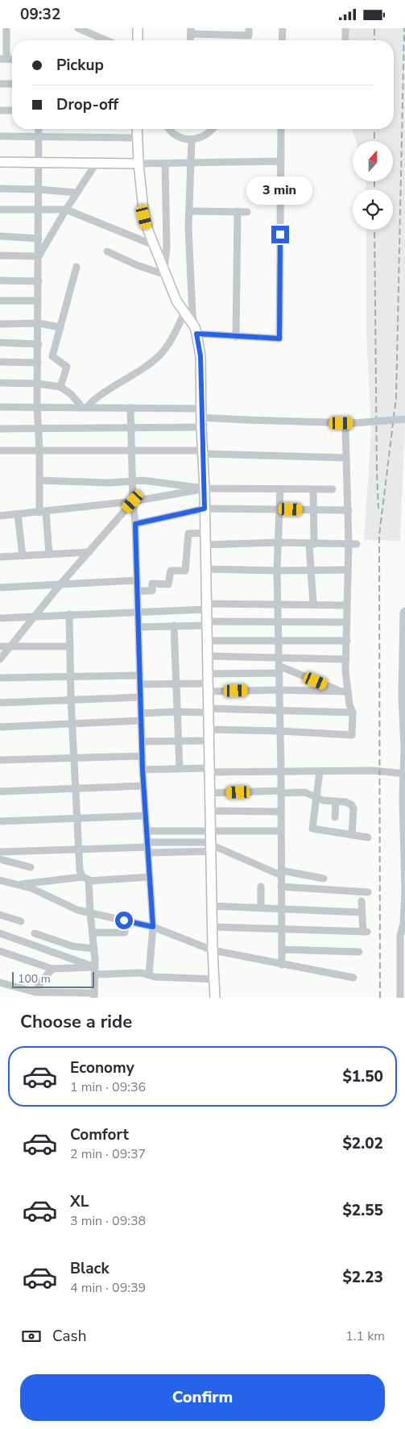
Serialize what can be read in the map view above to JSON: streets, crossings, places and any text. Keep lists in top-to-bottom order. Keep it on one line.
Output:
{"scale_bar":"100 m","north":"top","page":{"status":"09:32","banner":["Pickup","Drop-off"],"bubble":"3 min","scale":"100 m","heading":"Choose a ride","list":[{"name":"Economy","note":"1 min · 09:36","value":"$1.50"},{"name":"Comfort","note":"2 min · 09:37","value":"$2.02"},{"name":"XL","note":"3 min · 09:38","value":"$2.55"},{"name":"Black","note":"4 min · 09:39","value":"$2.23"}],"pay":["Cash","1.1 km"],"buttons":"Confirm"}}
